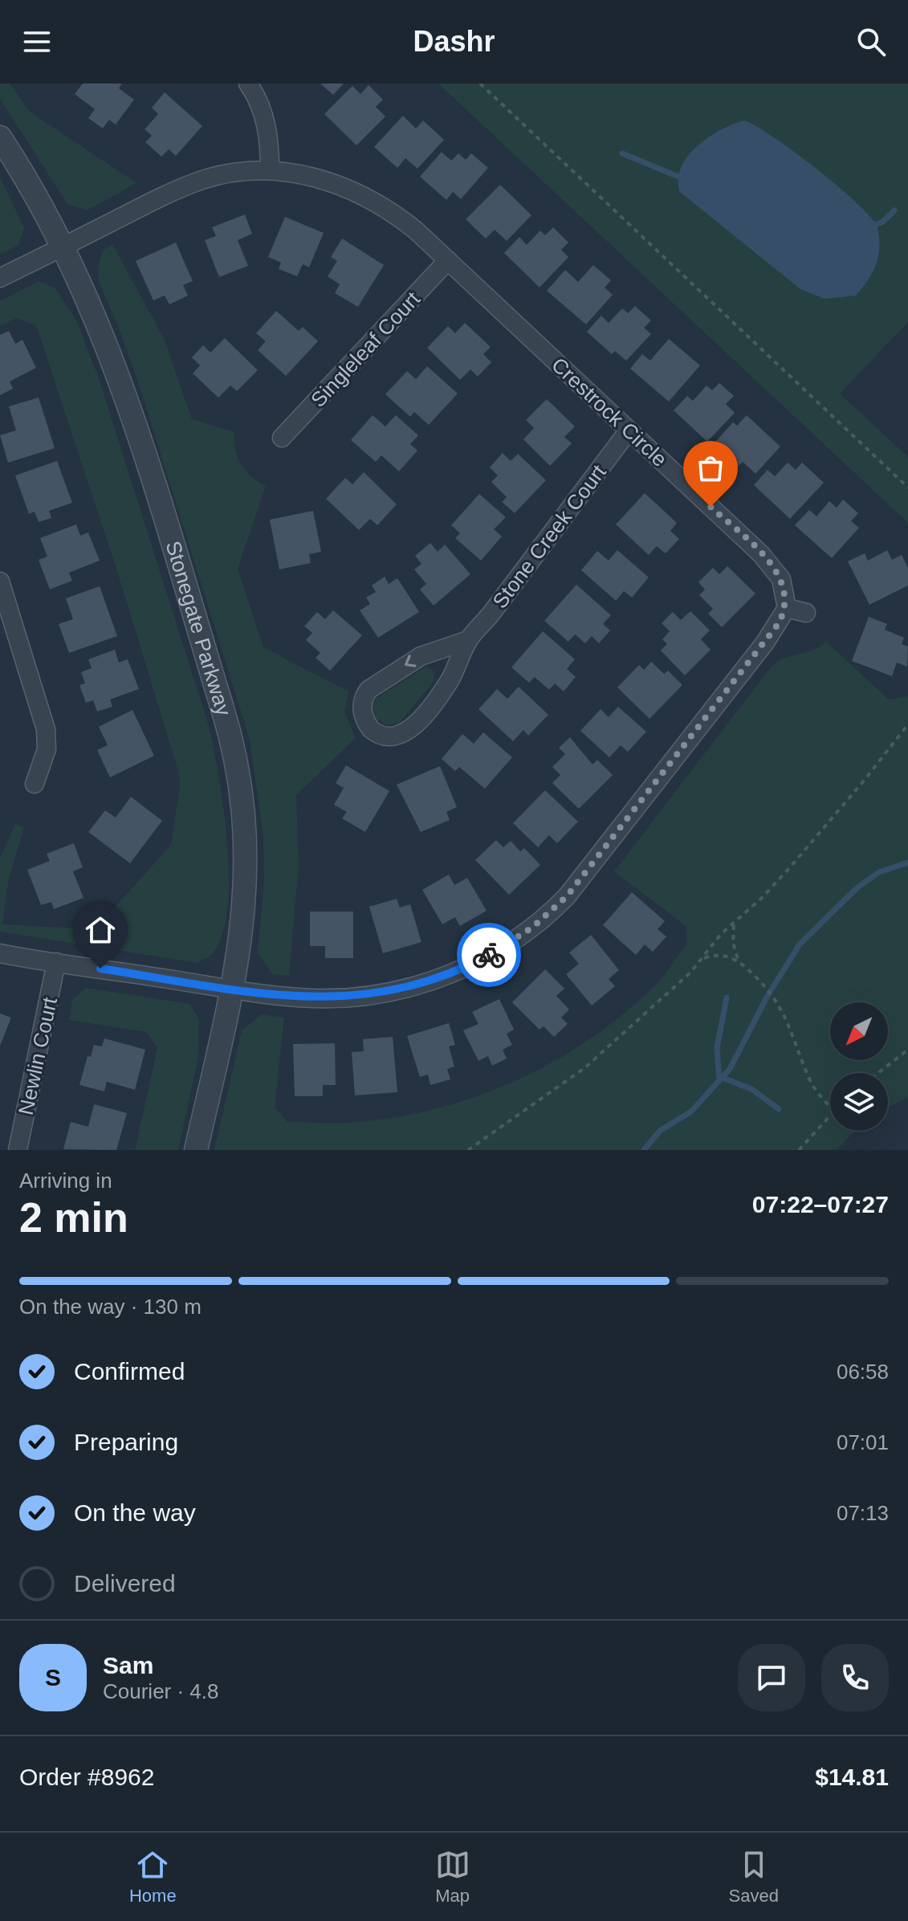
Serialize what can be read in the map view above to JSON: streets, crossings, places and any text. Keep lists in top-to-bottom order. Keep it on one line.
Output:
{"streets":{"street":["Singleleaf Court","Crestrock Circle","Stone Creek Court","Stonegate Parkway","Newlin Court"]},"crossings":[["Singleleaf Court","Crestrock Circle"],["Crestrock Circle","Stone Creek Court"],["Crestrock Circle","Stonegate Parkway"]],"north":"bottom left","page":{"header":"Dashr","heading":["2 min","Arriving in","07:22–07:27"],"panel":["Sam","Courier · 4.8","Order #8962","$14.81"],"bar":"On the way · 130 m","list":[["Confirmed","06:58"],["Preparing","07:01"],["On the way","07:13"],"Delivered"],"round":"S","tabs":["Home","Map","Saved"]}}
